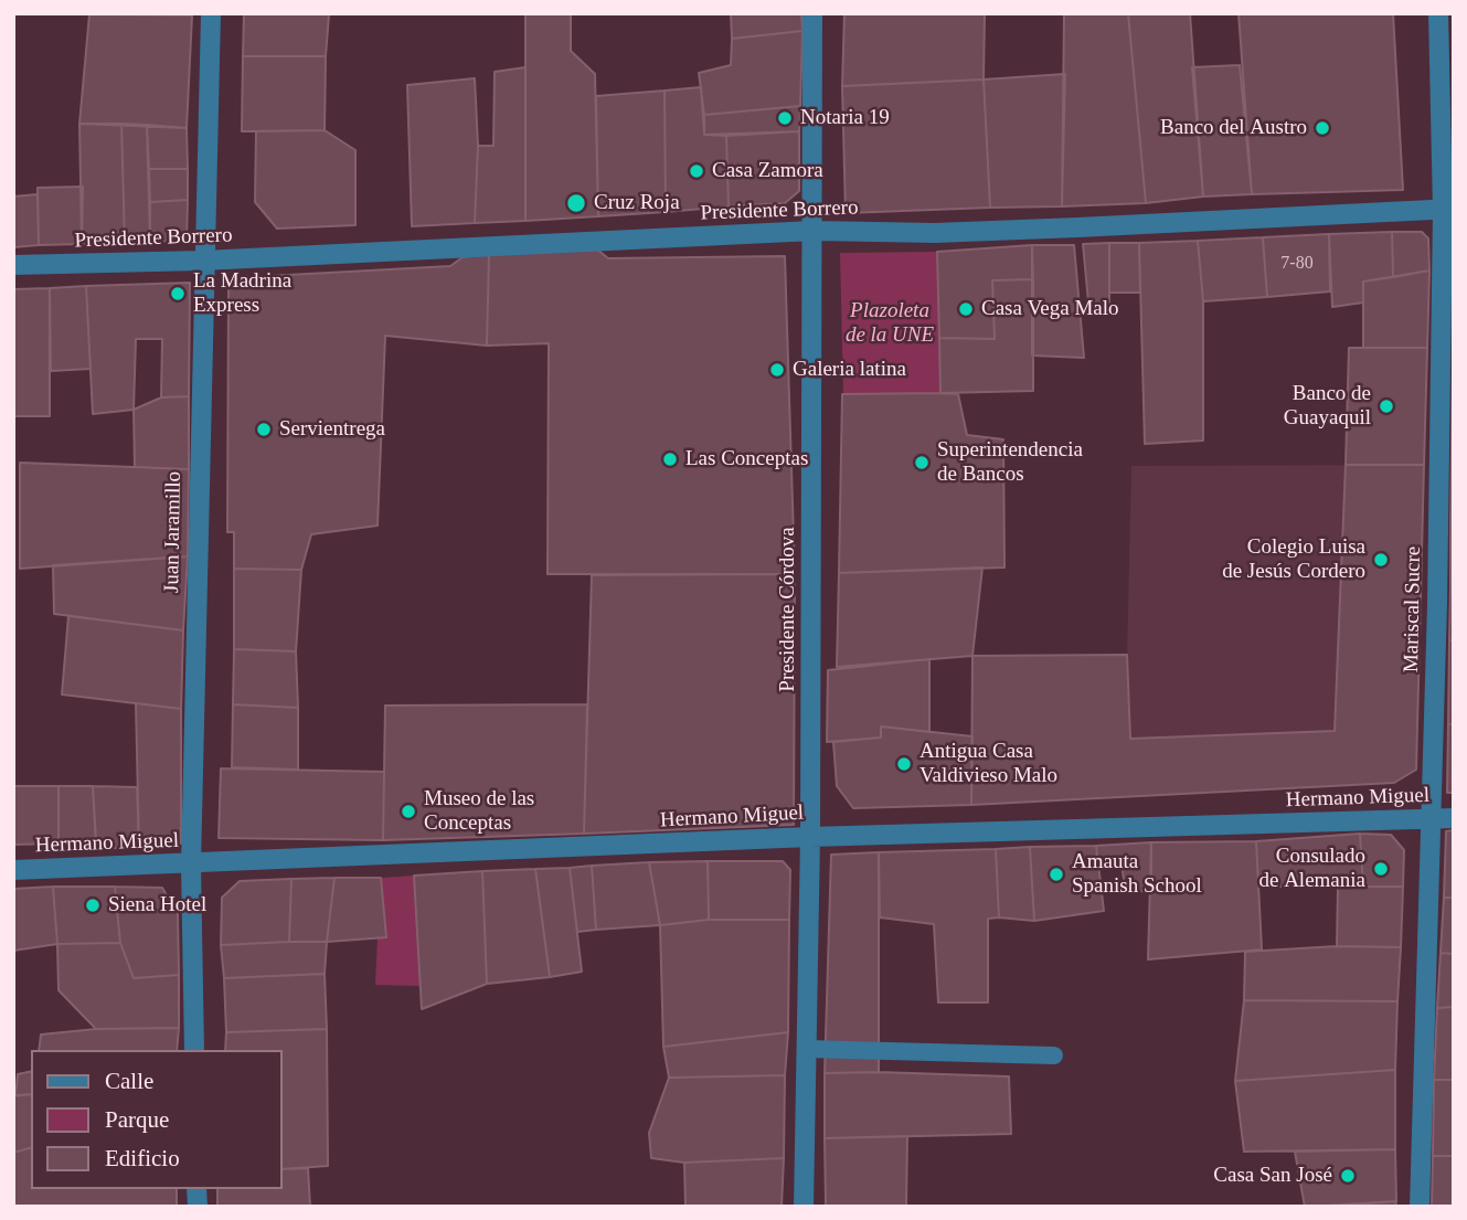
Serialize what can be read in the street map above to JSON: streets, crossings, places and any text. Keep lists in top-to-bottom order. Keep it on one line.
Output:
{"streets":{"street":["Presidente Borrero","Juan Jaramillo","Presidente Córdova","Mariscal Sucre","Hermano Miguel"]},"crossings":[["Presidente Borrero","Juan Jaramillo"],["Presidente Borrero","Presidente Córdova"],["Presidente Borrero","Mariscal Sucre"],["Juan Jaramillo","Hermano Miguel"],["Presidente Córdova","Hermano Miguel"],["Mariscal Sucre","Hermano Miguel"]],"parks":["Plazoleta de la UNE"],"places":["Notaria 19","Banco del Austro","Casa Zamora","Cruz Roja","La Madrina Express","Casa Vega Malo","Galeria latina","Banco de Guayaquil","Servientrega","Las Conceptas","Superintendencia de Bancos","Colegio Luisa de Jesús Cordero","Antigua Casa Valdivieso Malo","Museo de las Conceptas","Consulado de Alemania","Amauta Spanish School","Siena Hotel","Casa San José"],"house_numbers":["7-80"],"legend":["Calle","Parque","Edificio"]}
